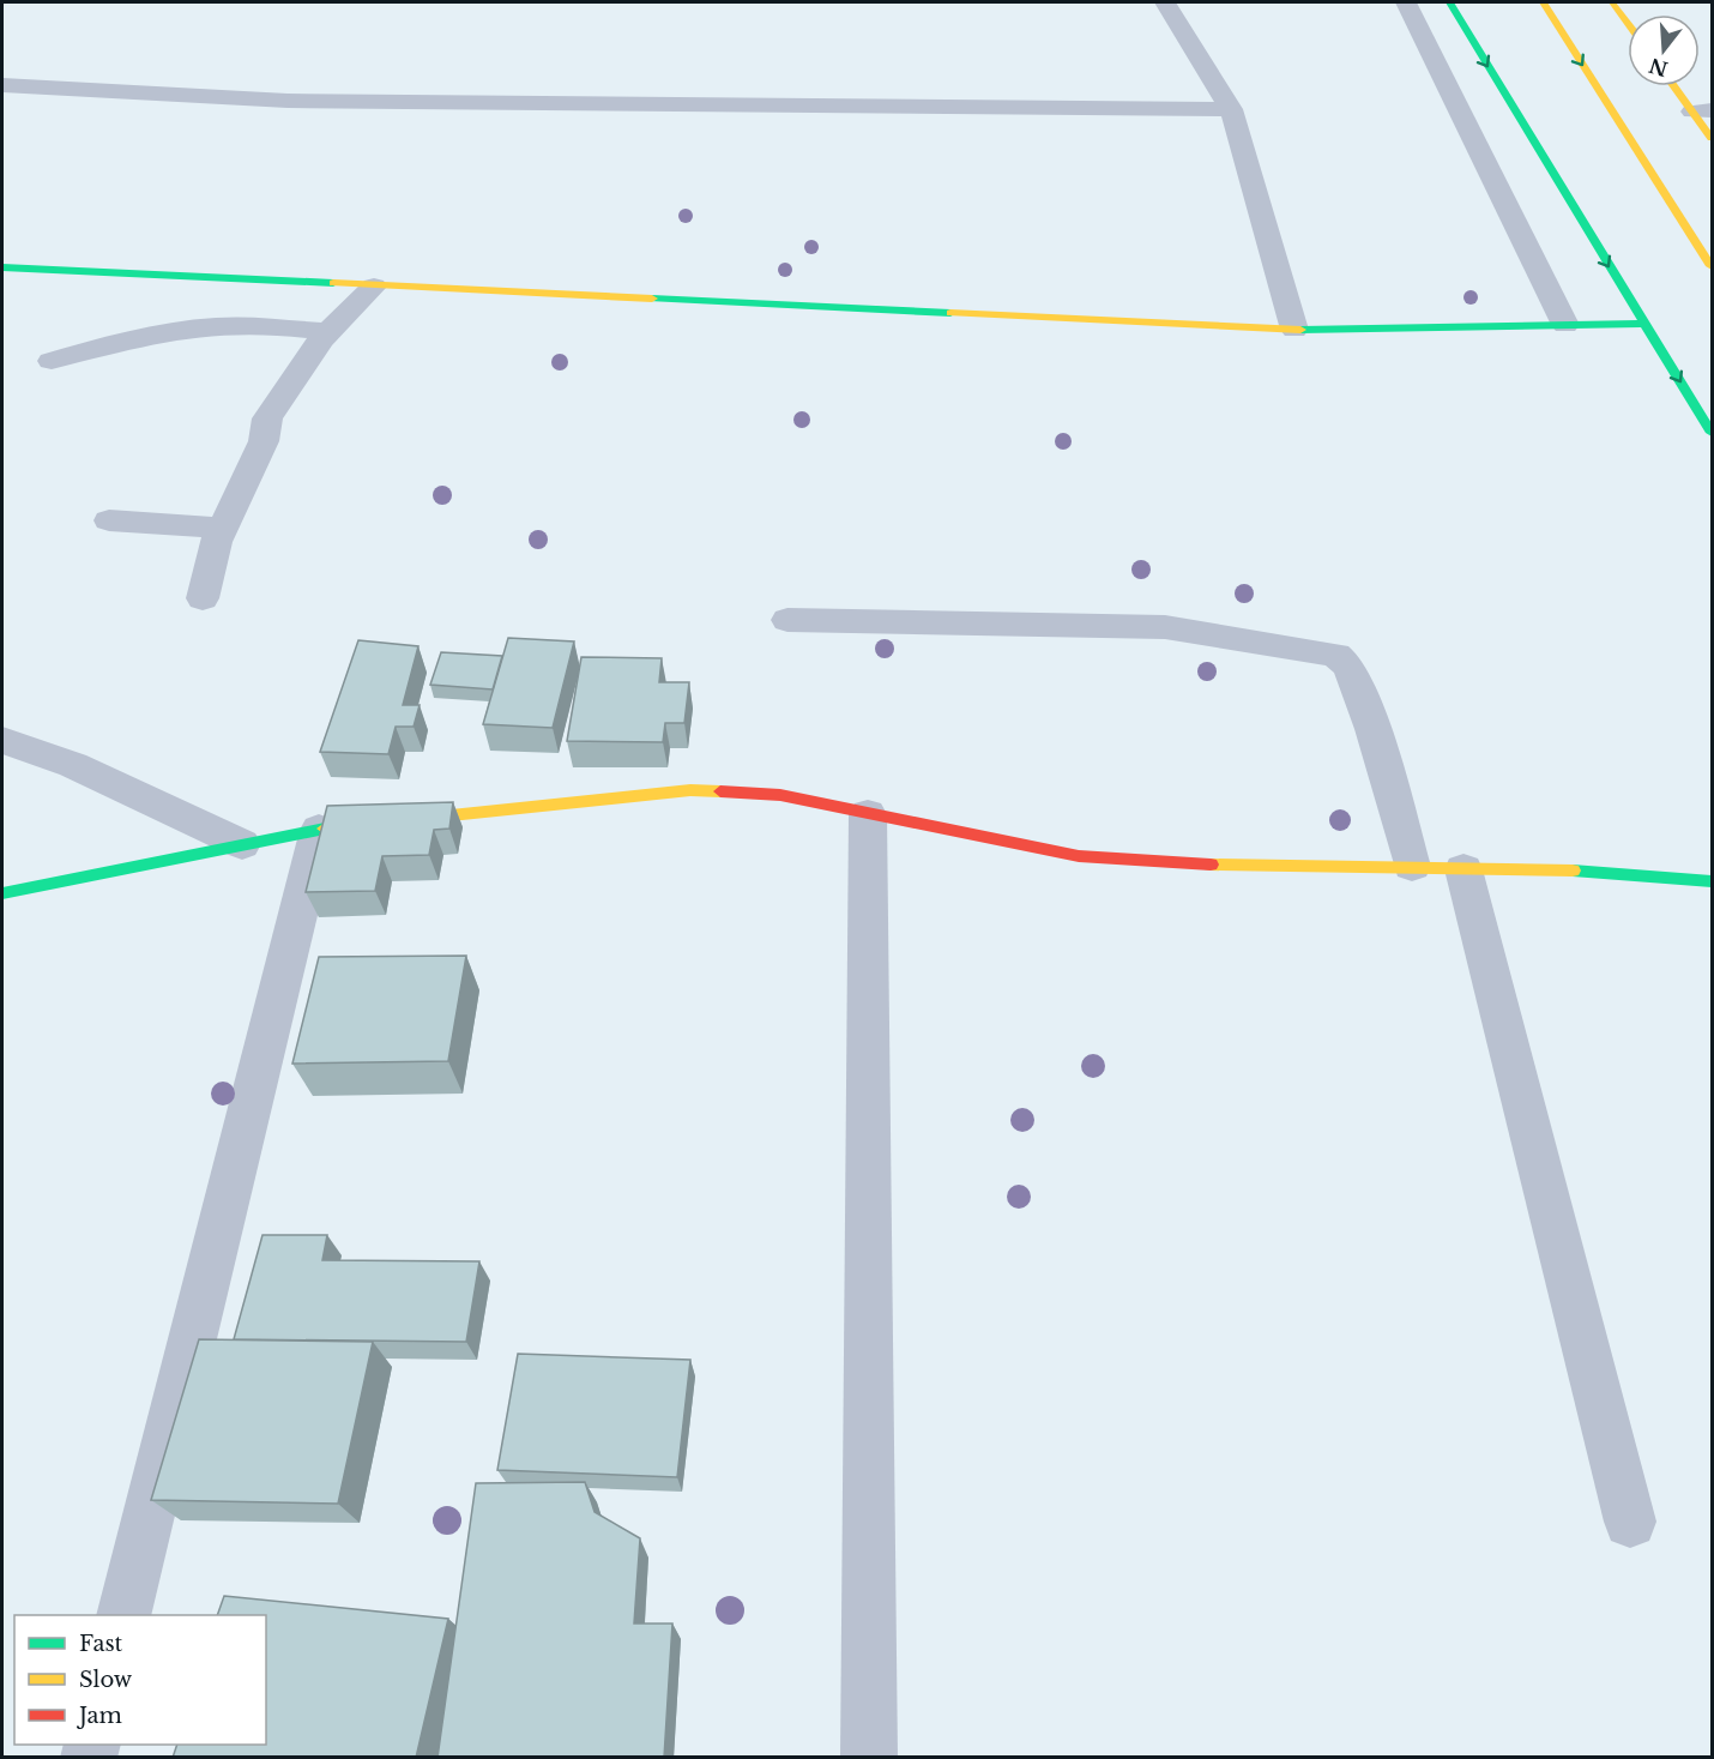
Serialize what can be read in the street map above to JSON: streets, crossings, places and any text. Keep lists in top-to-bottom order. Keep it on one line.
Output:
{"legend":["Fast","Slow","Jam"],"north":"bottom"}
